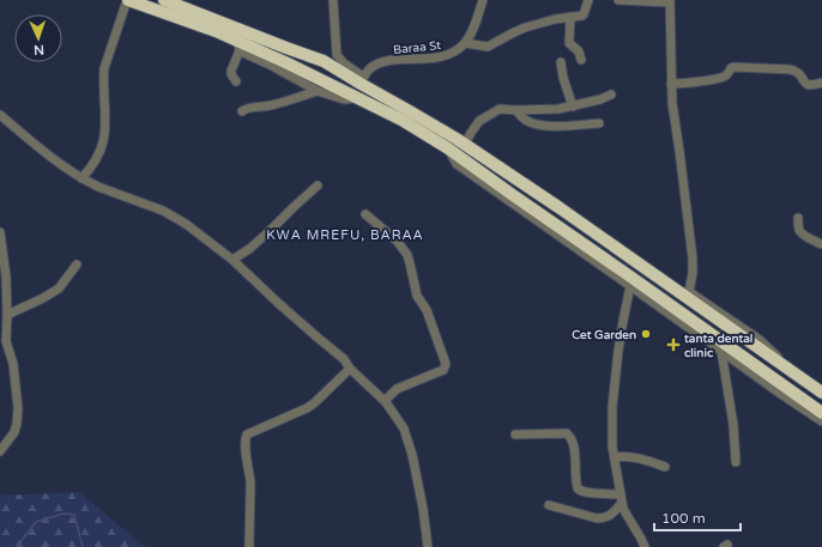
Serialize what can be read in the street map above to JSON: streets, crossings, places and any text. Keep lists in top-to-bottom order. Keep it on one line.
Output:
{"streets":{"street":["Baraa St"]},"districts":["KWA MREFU, BARAA"],"places":{"other":["Cet Garden"],"health":["tanta dental clinic"]},"scale_bar":"100 m","north":"bottom"}
